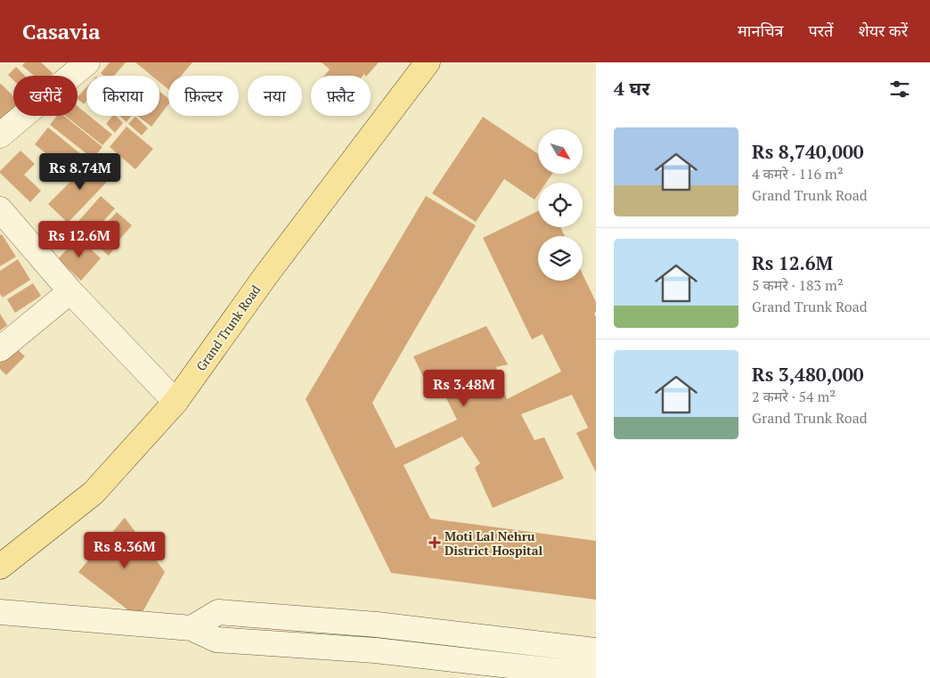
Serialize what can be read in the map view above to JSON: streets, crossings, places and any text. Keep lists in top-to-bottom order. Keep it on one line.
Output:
{"streets":{"main road":["Grand Trunk Road"]},"places":{"health":["Moti Lal Nehru District Hospital"]},"north":"bottom right","page":{"header":"Casavia","nav":["मानचित्र","परतें","शेयर करें"],"heading":"4 घर","chip":["खरीदें","किराया","फ़िल्टर","नया","फ़्लैट"],"list":[{"name":"Rs 8,740,000","note":"4 कमरे · 116 m² · Grand Trunk Road"},{"name":"Rs 12.6M","note":"5 कमरे · 183 m² · Grand Trunk Road"},{"name":"Rs 3,480,000","note":"2 कमरे · 54 m² · Grand Trunk Road"}],"price":["Rs 8.74M","Rs 12.6M","Rs 3.48M","Rs 8.36M"]}}
